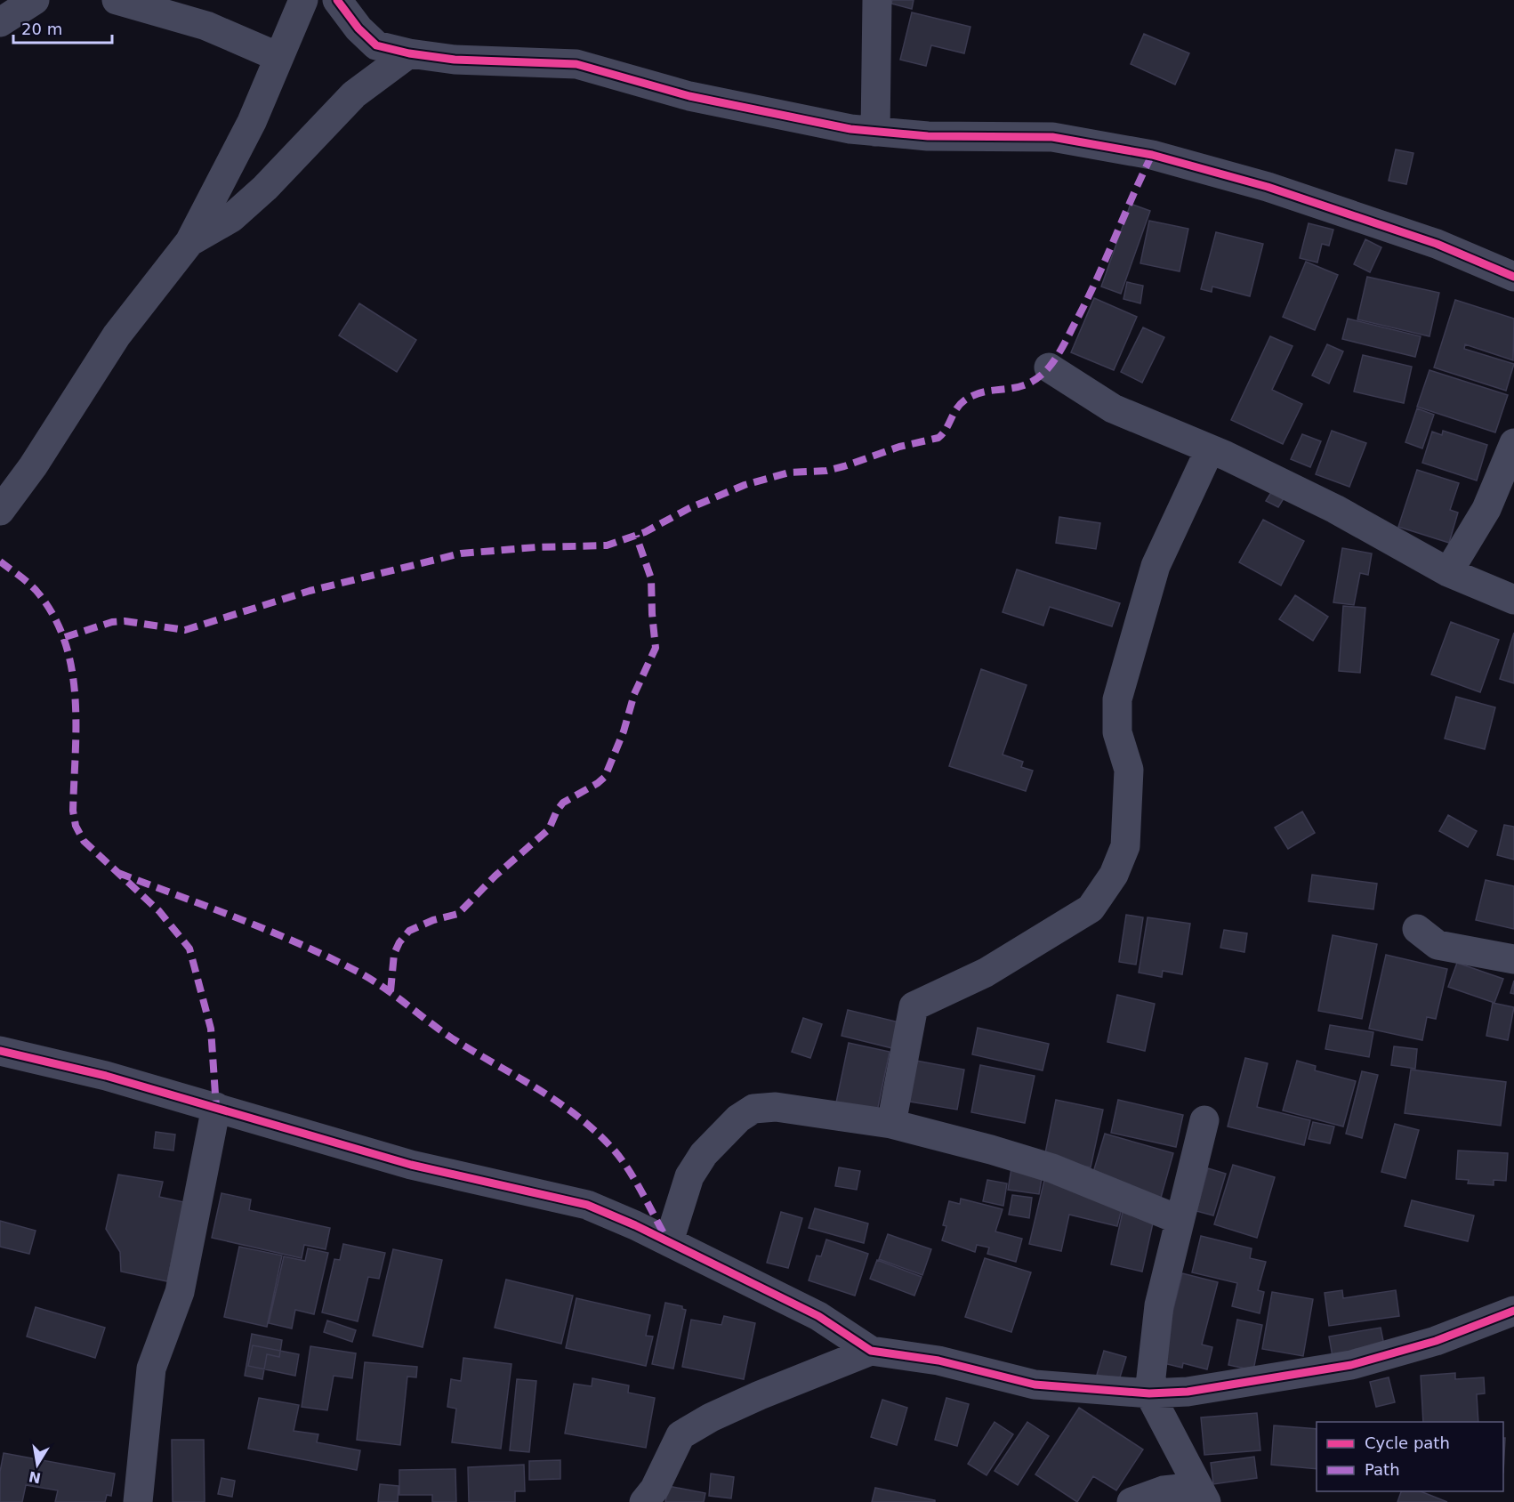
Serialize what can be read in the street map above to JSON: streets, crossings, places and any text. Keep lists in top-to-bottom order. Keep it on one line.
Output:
{"legend":["Cycle path","Path"],"scale_bar":"20 m","north":"bottom"}
